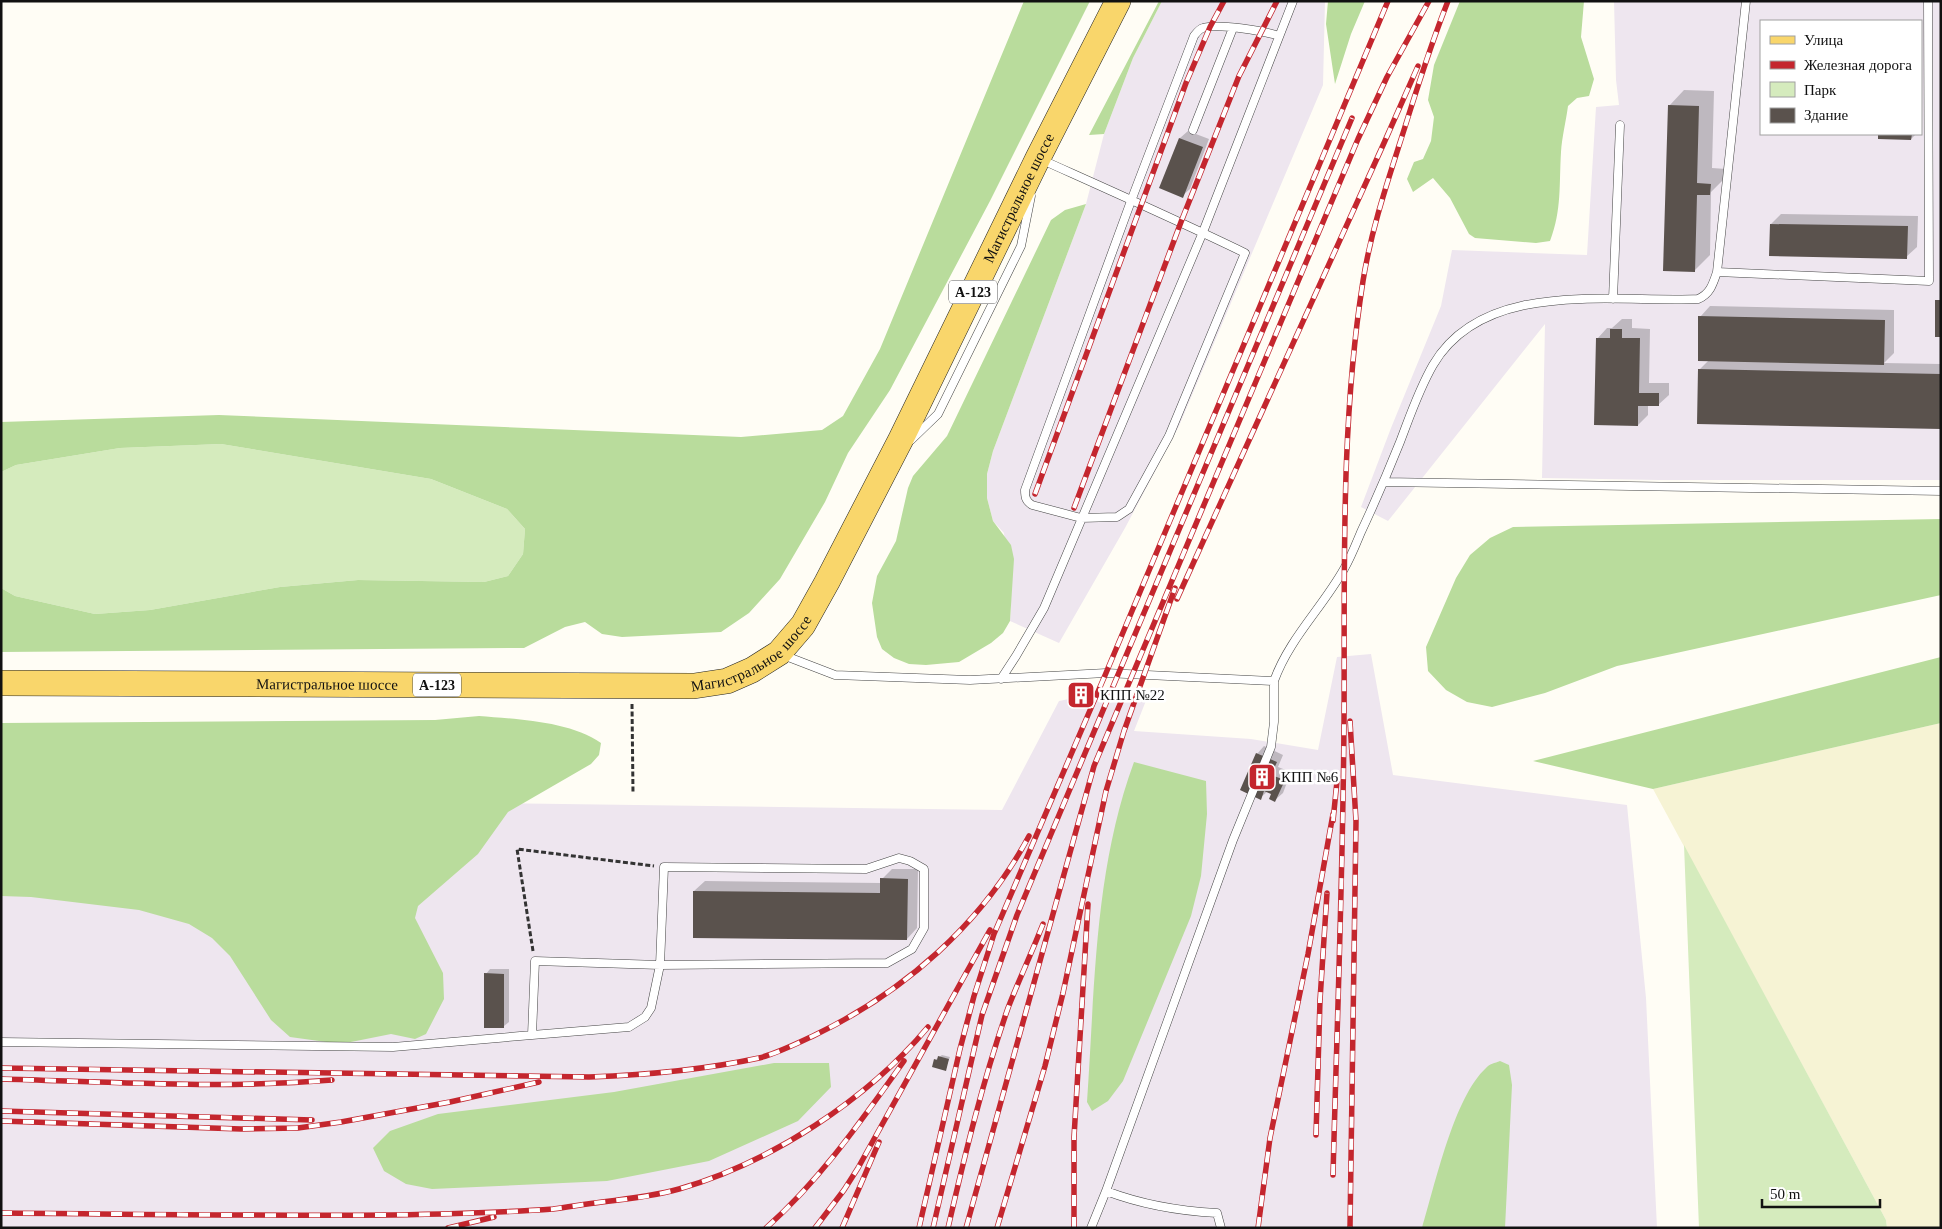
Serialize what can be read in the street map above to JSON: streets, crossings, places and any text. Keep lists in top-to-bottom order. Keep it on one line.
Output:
{"streets":{"main road":["Магистральное шоссе","А-123"]},"places":{"building":["КПП №22","КПП №6"]},"legend":["Улица","Железная дорога","Парк","Здание"],"scale_bar":"50 m"}
